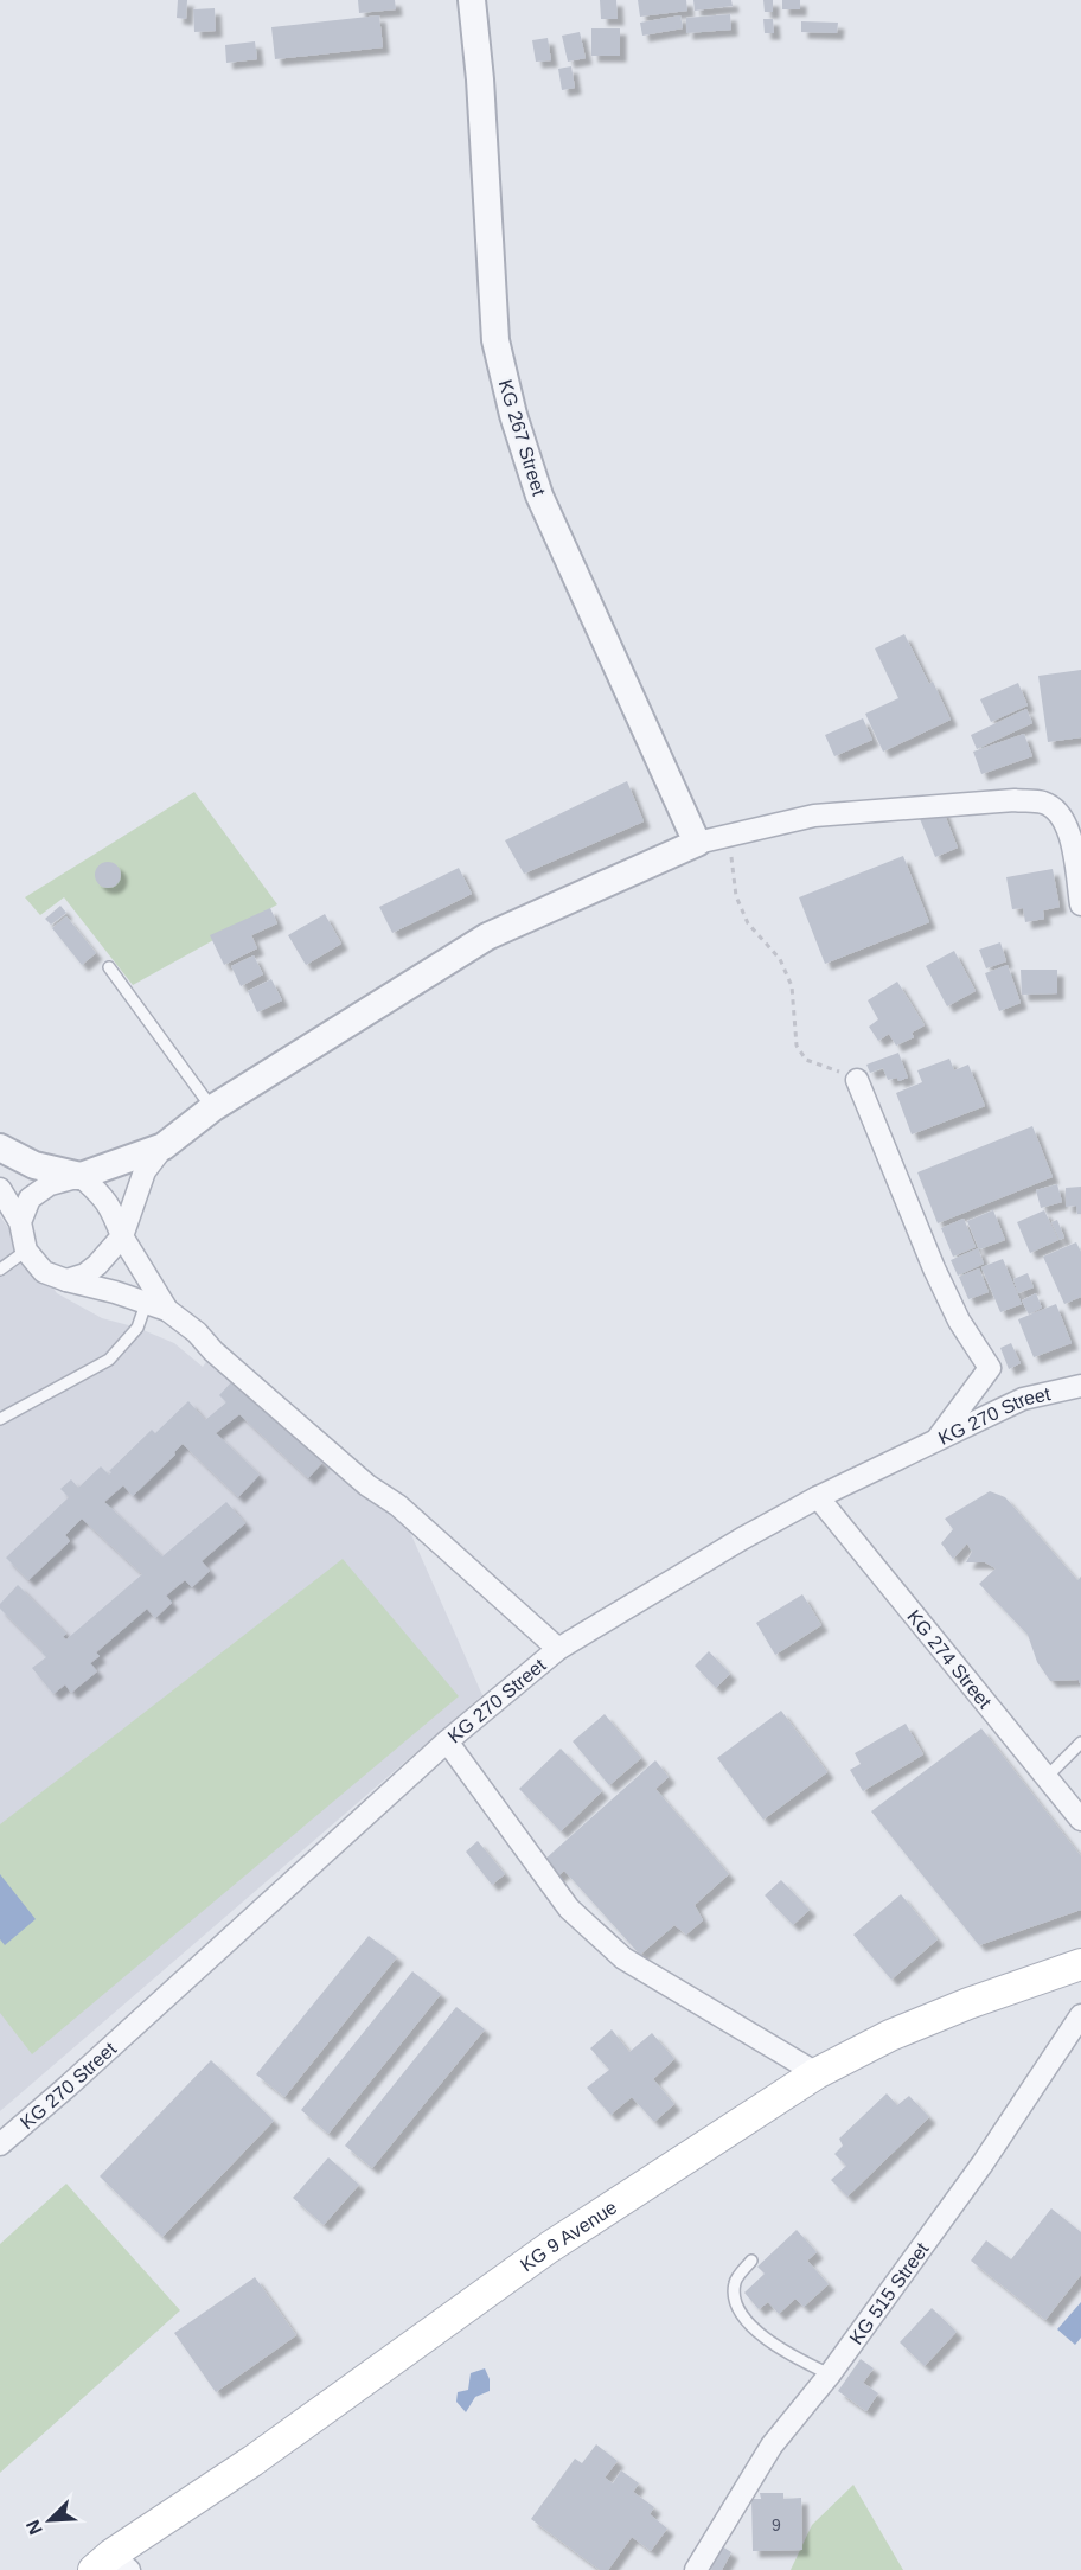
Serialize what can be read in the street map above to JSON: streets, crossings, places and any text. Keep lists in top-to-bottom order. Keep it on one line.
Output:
{"streets":{"main road":["KG 9 Avenue"],"street":["KG 267 Street","KG 270 Street","KG 274 Street","KG 515 Street"]},"crossings":[["KG 270 Street","KG 274 Street"]],"house_numbers":["9"],"north":"bottom left"}
